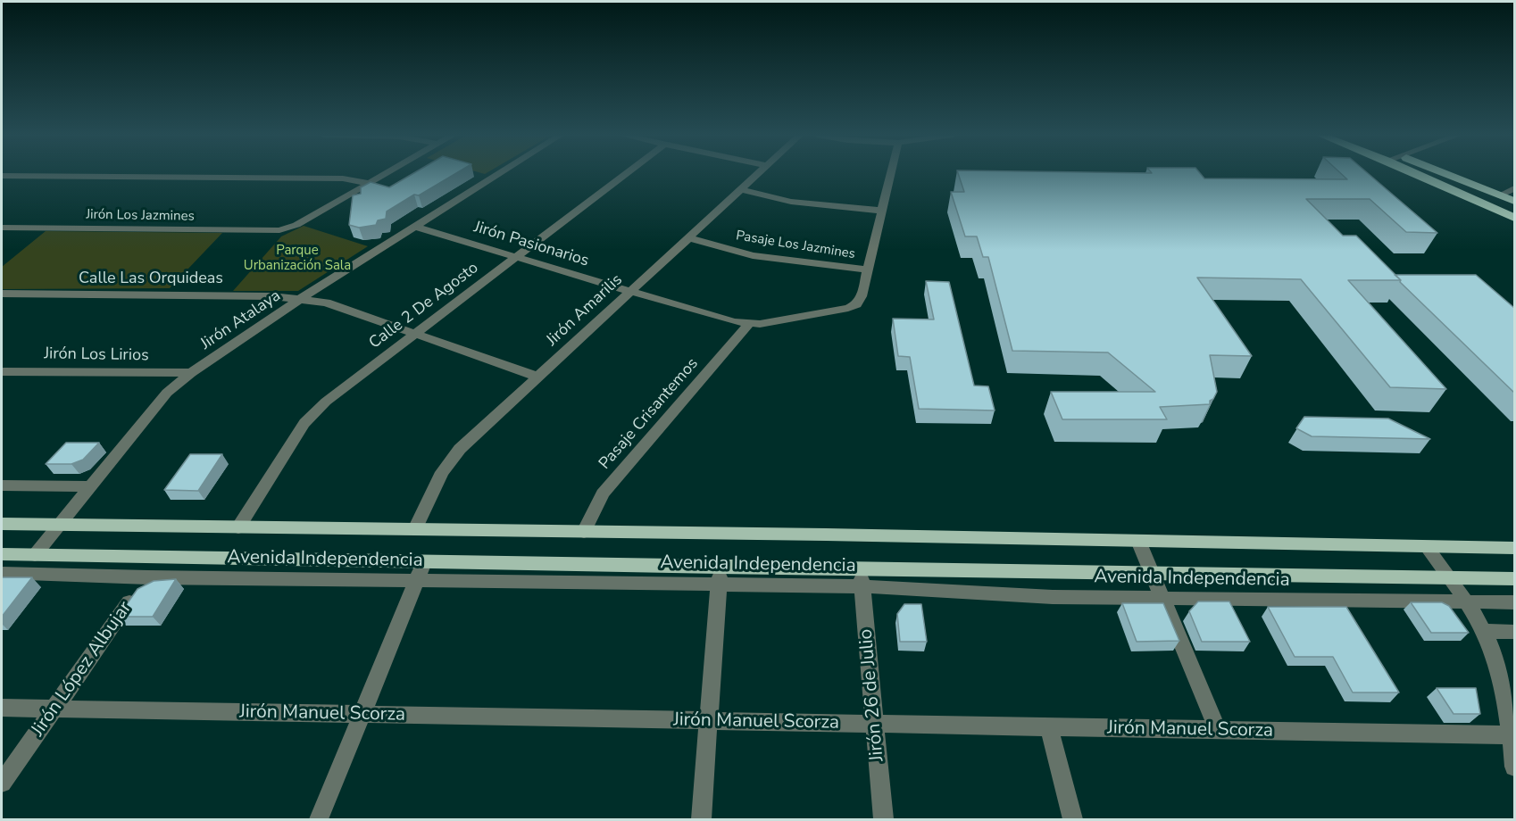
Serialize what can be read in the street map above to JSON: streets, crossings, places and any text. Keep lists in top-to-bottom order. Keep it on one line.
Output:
{"streets":{"main road":["Avenida Independencia"],"street":["Jirón Los Jazmines","Jirón Pasionarios","Pasaje Los Jazmines","Calle Las Orquideas","Calle 2 De Agosto","Jirón Amarilis","Jirón Atalaya","Jirón Los Lirios","Pasaje Crisantemos","Jirón López Albujar","Jirón 26 de Julio","Jirón Manuel Scorza"]},"crossings":[["Jirón Pasionarios","Pasaje Los Jazmines"],["Jirón Pasionarios","Calle 2 De Agosto"],["Jirón Pasionarios","Jirón Amarilis"],["Jirón Pasionarios","Jirón Atalaya"],["Jirón Pasionarios","Pasaje Crisantemos"],["Pasaje Los Jazmines","Jirón Amarilis"],["Calle Las Orquideas","Calle 2 De Agosto"],["Calle Las Orquideas","Jirón Amarilis"],["Calle Las Orquideas","Jirón Atalaya"],["Calle 2 De Agosto","Avenida Independencia"],["Jirón Amarilis","Avenida Independencia"],["Jirón Atalaya","Jirón Los Lirios"],["Jirón Atalaya","Avenida Independencia"],["Pasaje Crisantemos","Avenida Independencia"],["Avenida Independencia","Jirón López Albujar"],["Avenida Independencia","Jirón 26 de Julio"],["Jirón López Albujar","Jirón Manuel Scorza"],["Jirón 26 de Julio","Jirón Manuel Scorza"]],"parks":["Parque Urbanización Sala"]}
